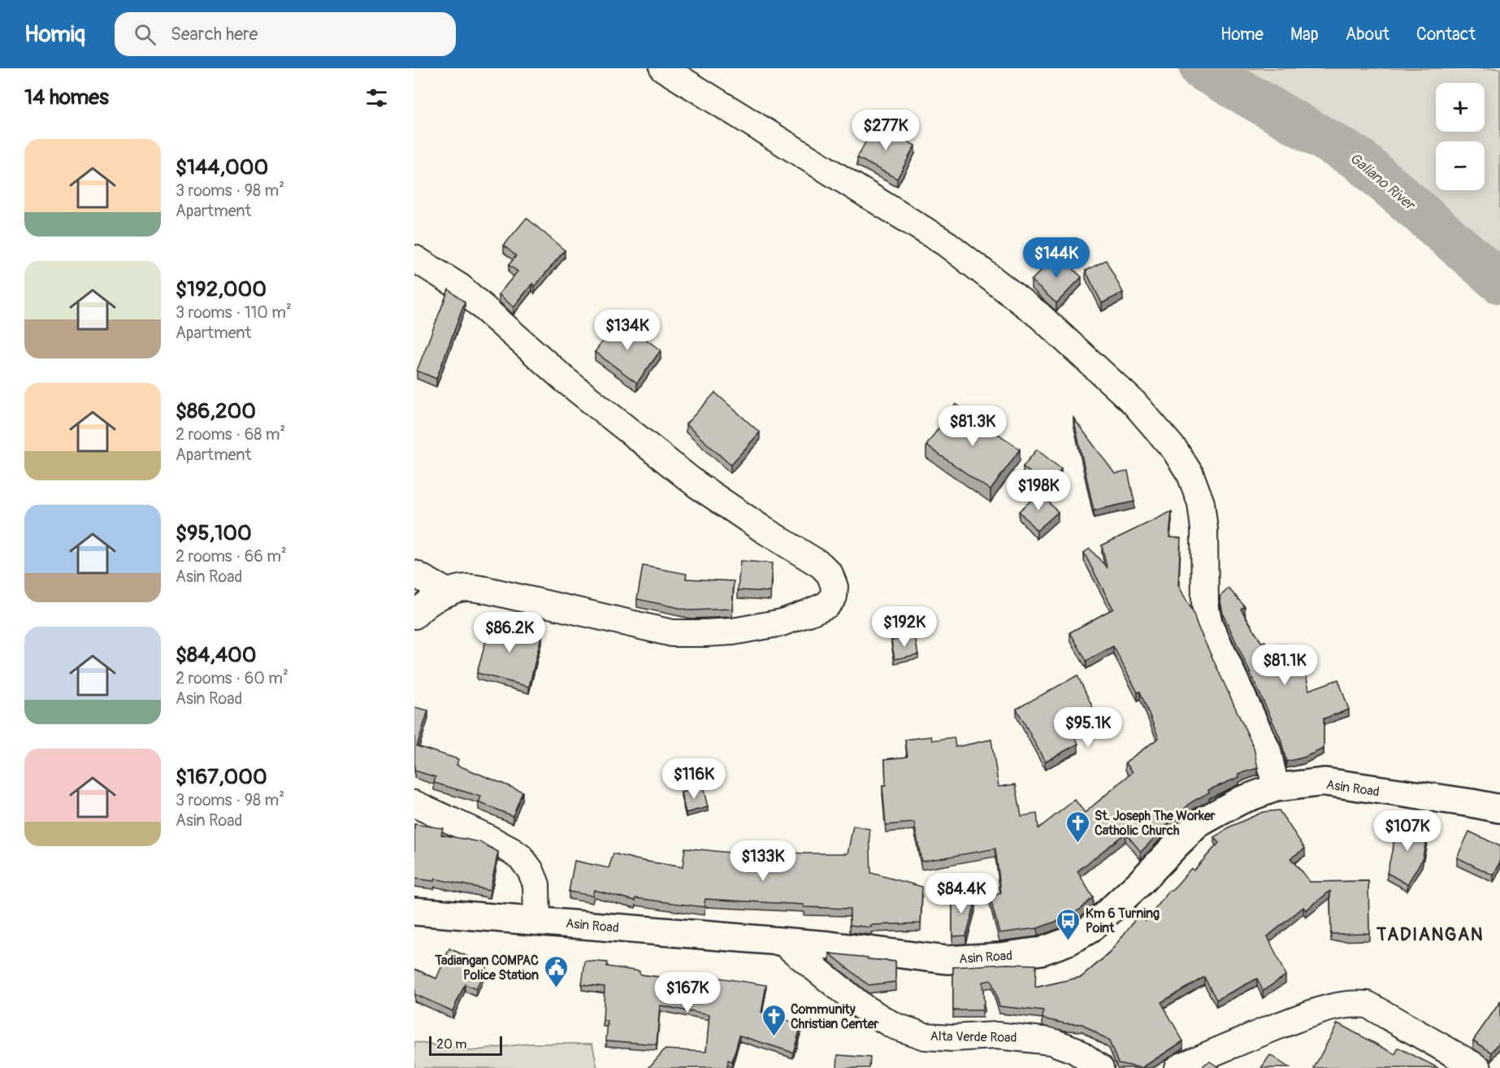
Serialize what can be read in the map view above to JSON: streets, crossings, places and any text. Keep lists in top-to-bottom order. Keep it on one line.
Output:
{"streets":{"main road":["Asin Road"],"street":["Alta Verde Road"]},"crossings":[["Asin Road","Alta Verde Road"]],"districts":["TADIANGAN"],"water":["Galiano River"],"places":{"church":["St. Joseph The Worker Catholic Church","Community Christian Center"],"bus stop":["Km 6 Turning Point"],"public building":["Tadiangan COMPAC Police Station"]},"scale_bar":"20 m","page":{"header":"Homiq","search":"Search here","nav":["Home","Map","About","Contact"],"heading":"14 homes","map_buttons":["+","−"],"price":["$277K","$144K","$134K","$81.3K","$198K","$192K","$86.2K","$81.1K","$95.1K","$116K","$107K","$133K","$84.4K","$167K"],"list":[{"name":"$144,000","note":"3 rooms · 98 m² · Apartment"},{"name":"$192,000","note":"3 rooms · 110 m² · Apartment"},{"name":"$86,200","note":"2 rooms · 68 m² · Apartment"},{"name":"$95,100","note":"2 rooms · 66 m² · Asin Road"},{"name":"$84,400","note":"2 rooms · 60 m² · Asin Road"},{"name":"$167,000","note":"3 rooms · 98 m² · Asin Road"}],"scale":"20 m"}}
